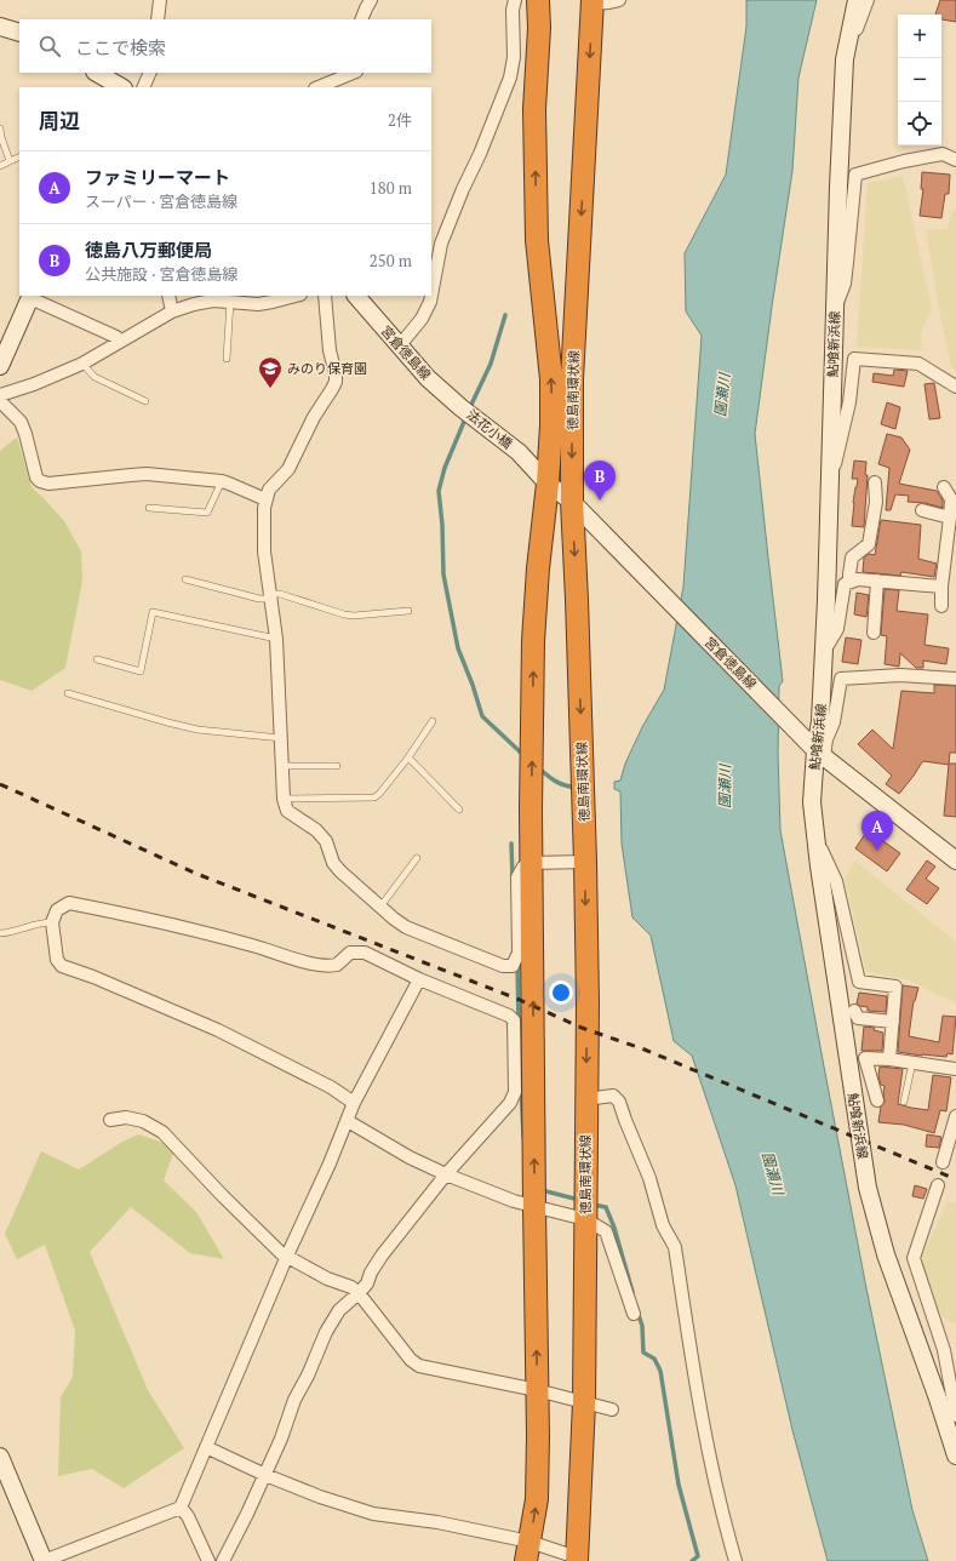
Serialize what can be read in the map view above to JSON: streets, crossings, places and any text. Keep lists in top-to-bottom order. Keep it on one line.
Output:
{"streets":{"highway":["徳島南環状線"],"main road":["鮎喰新浜線","宮倉徳島線","法花小橋"]},"crossings":[["鮎喰新浜線","宮倉徳島線"],["宮倉徳島線","徳島南環状線"],["宮倉徳島線","法花小橋"]],"water":["園瀬川"],"places":{"school or university":["みのり保育園"]},"page":{"map_buttons":["+","−"],"search":"ここで検索","heading":["周辺","2件"],"list":[{"mark":"A","name":"ファミリーマート","note":"スーパー · 宮倉徳島線","value":"180 m"},{"mark":"B","name":"徳島八万郵便局","note":"公共施設 · 宮倉徳島線","value":"250 m"}],"pins":["B","A"]}}
